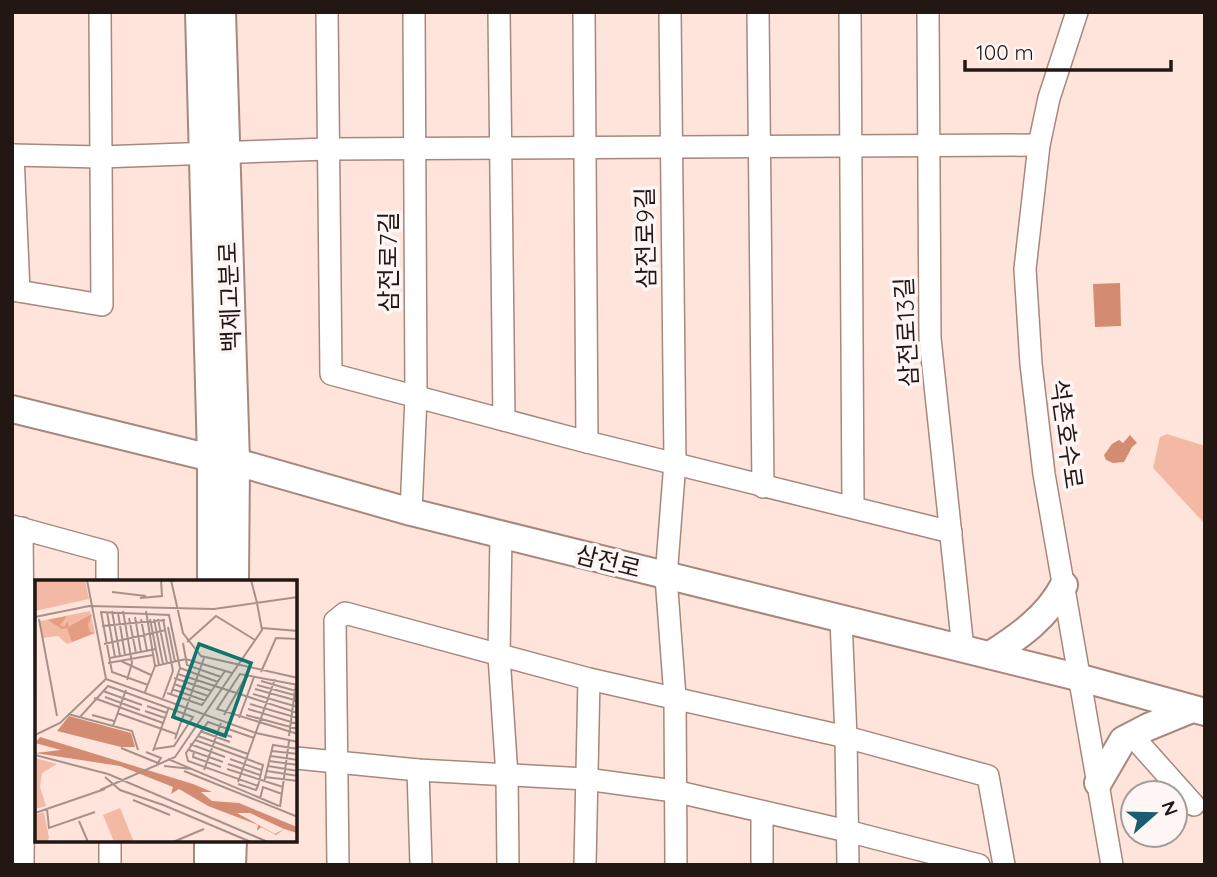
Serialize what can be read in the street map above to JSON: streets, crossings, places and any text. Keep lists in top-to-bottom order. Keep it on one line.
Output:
{"streets":{"main road":["백제고분로","삼전로"],"street":["삼전로9길","삼전로7길","삼전로13길","석촌호수로"]},"crossings":[["삼전로9길","삼전로"],["삼전로7길","삼전로"],["백제고분로","삼전로"],["삼전로13길","삼전로"],["석촌호수로","삼전로"]],"scale_bar":"100 m","north":"right"}
